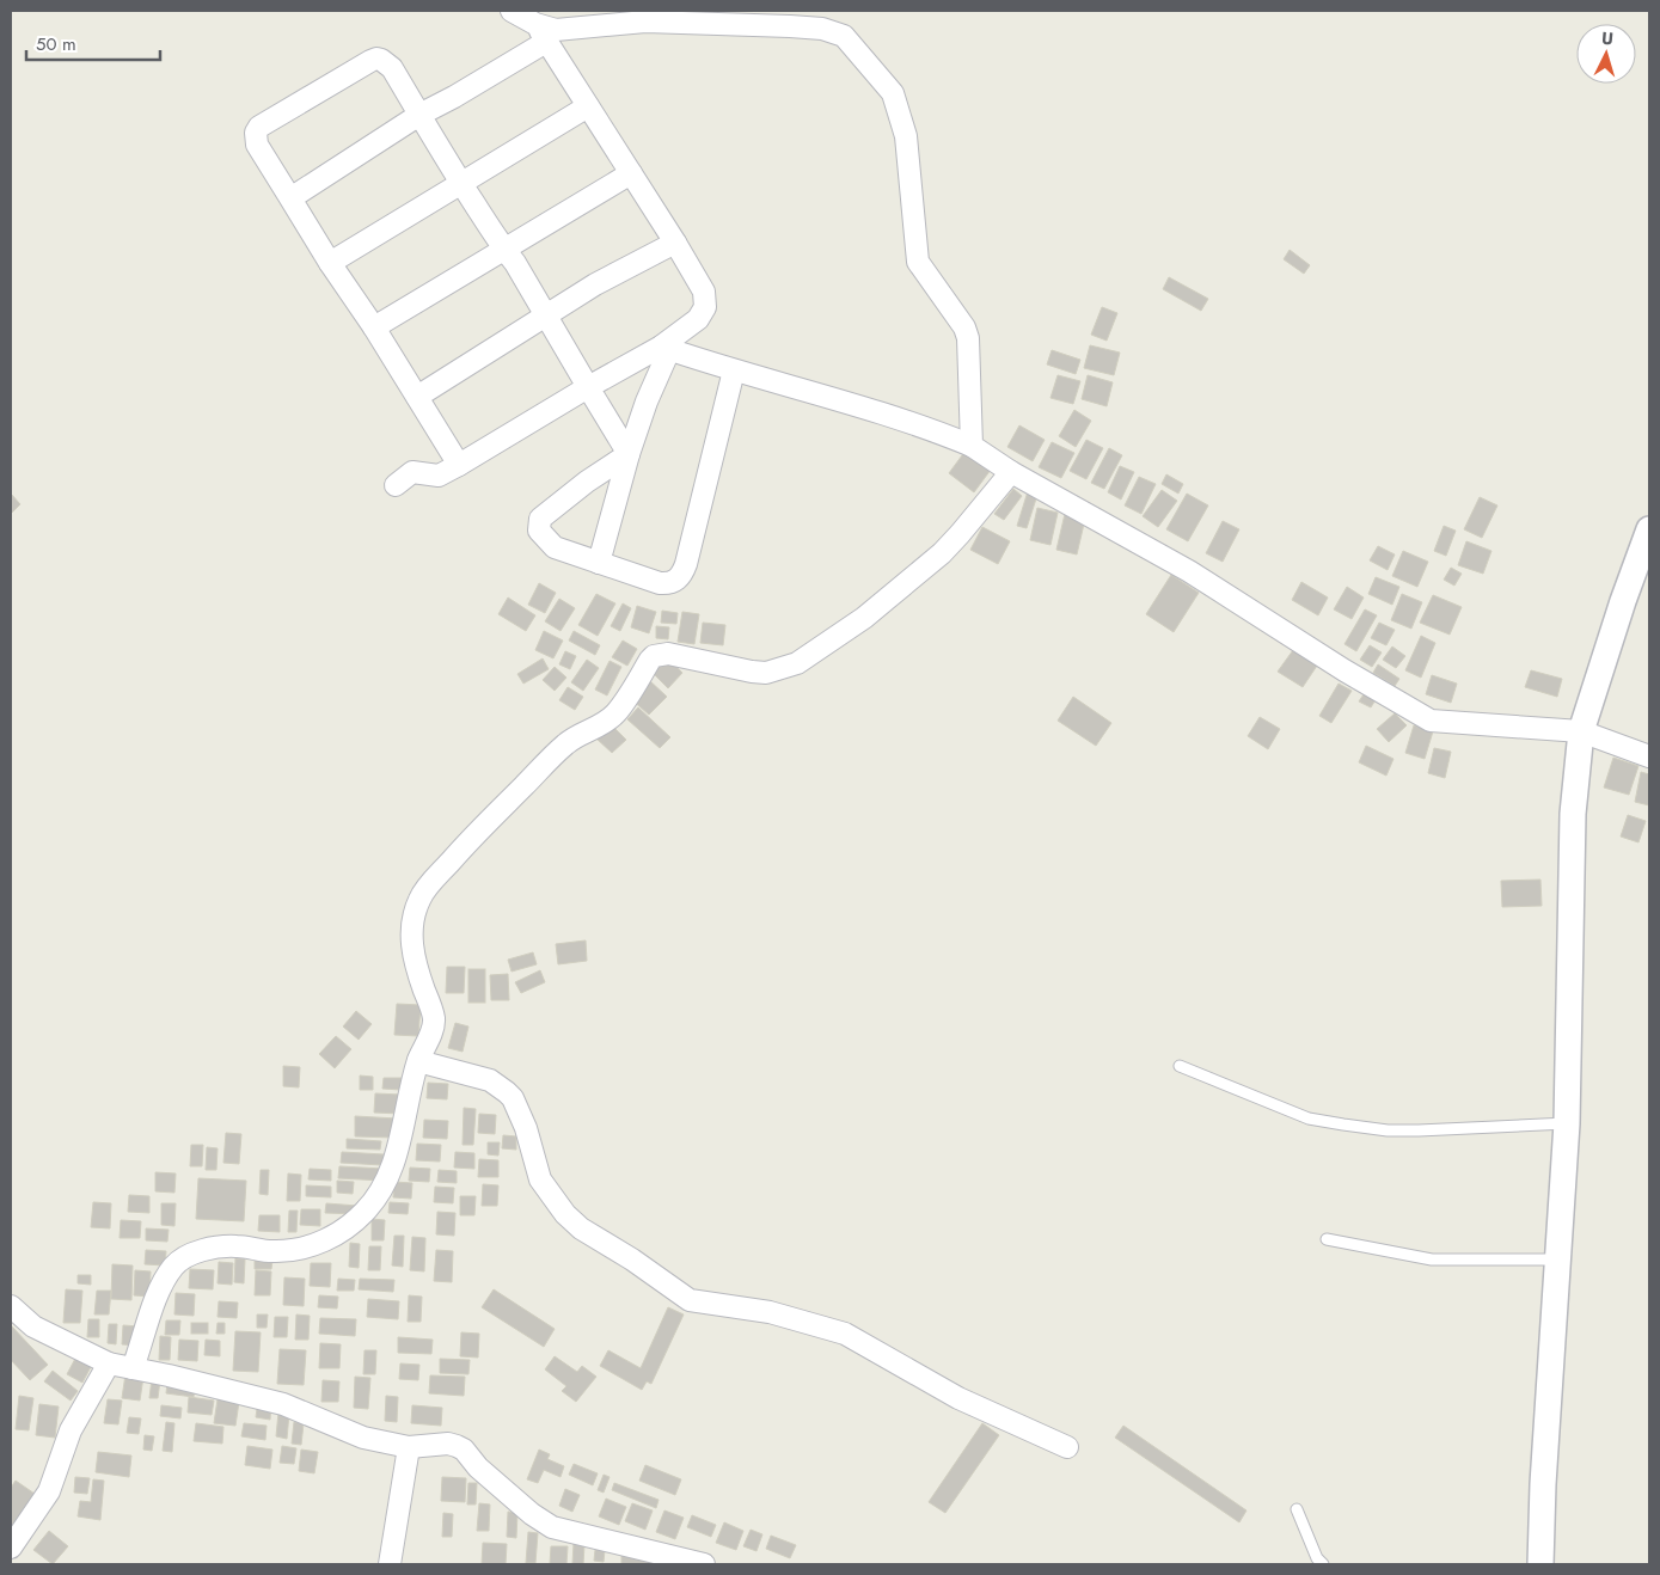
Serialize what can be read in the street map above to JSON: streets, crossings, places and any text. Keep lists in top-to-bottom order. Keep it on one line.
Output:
{"scale_bar":"50 m","north":"top"}
